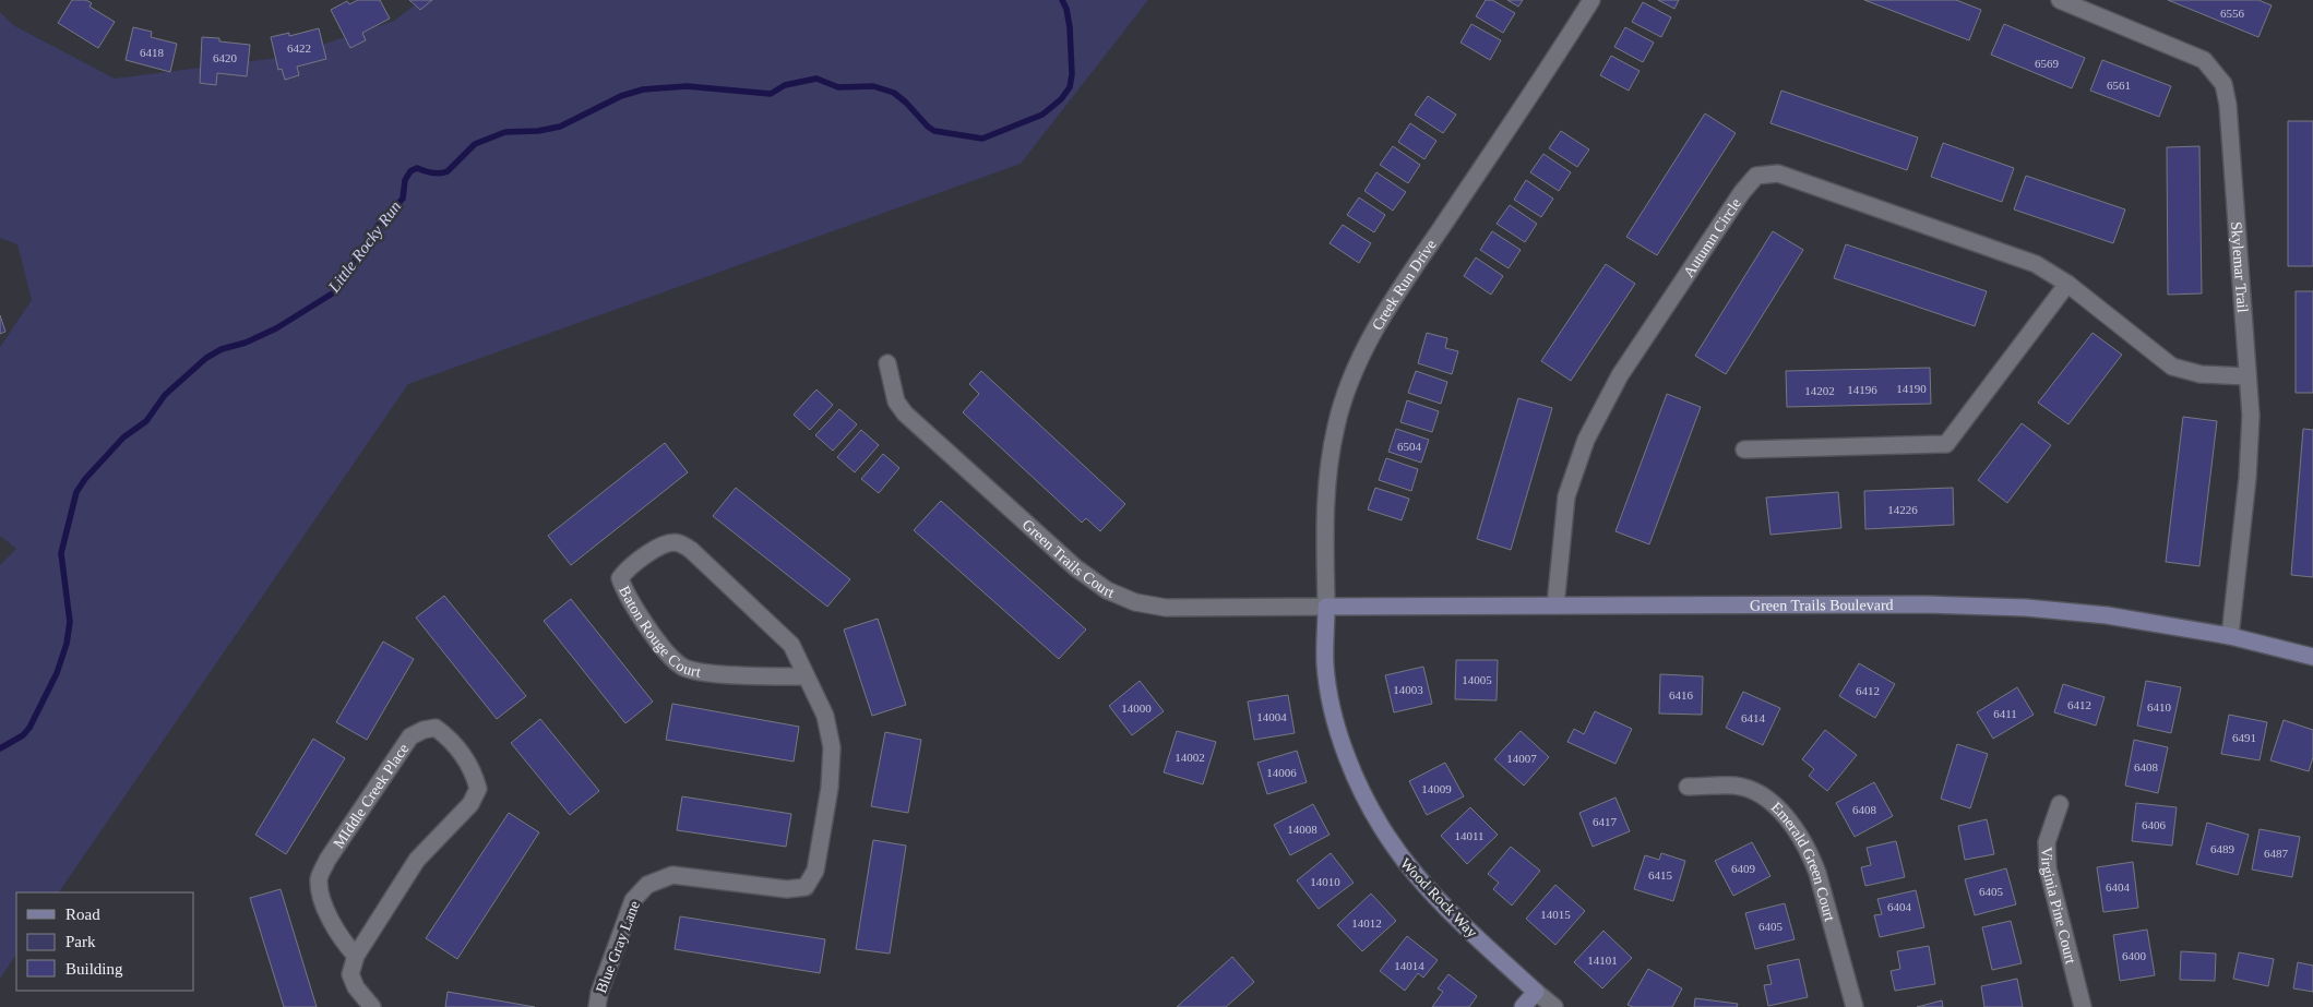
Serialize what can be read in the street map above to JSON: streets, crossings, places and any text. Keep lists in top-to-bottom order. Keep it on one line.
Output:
{"streets":{"street":["Autumn Circle","Skylemar Trail","Creek Run Drive","Green Trails Court","Green Trails Boulevard","Baton Rouge Court","MIddle Creek Place","Emerald Green Court","Wood Rock Way","Virginia Pine Court","Blue Gray Lane"]},"crossings":[["Autumn Circle","Skylemar Trail"],["Autumn Circle","Green Trails Boulevard"],["Skylemar Trail","Green Trails Boulevard"],["Creek Run Drive","Green Trails Court"],["Creek Run Drive","Green Trails Boulevard"],["Creek Run Drive","Wood Rock Way"],["Green Trails Court","Green Trails Boulevard"],["Green Trails Court","Wood Rock Way"],["Green Trails Boulevard","Wood Rock Way"],["Baton Rouge Court","Blue Gray Lane"]],"water":["Little Rocky Run"],"house_numbers":["6556","6422","6418","6420","6569","6561","14190","14196","14202","6504","14226","14005","14003","6412","6416","6412","6410","14000","6411","14004","6414","6491","14002","14007","6408","14006","14009","6408","6417","6406","14008","14011","6489","6487","6409","6415","14010","6404","6405","6404","14015","14012","6405","6400","14101","14014"],"legend":["Road","Park","Building"]}
